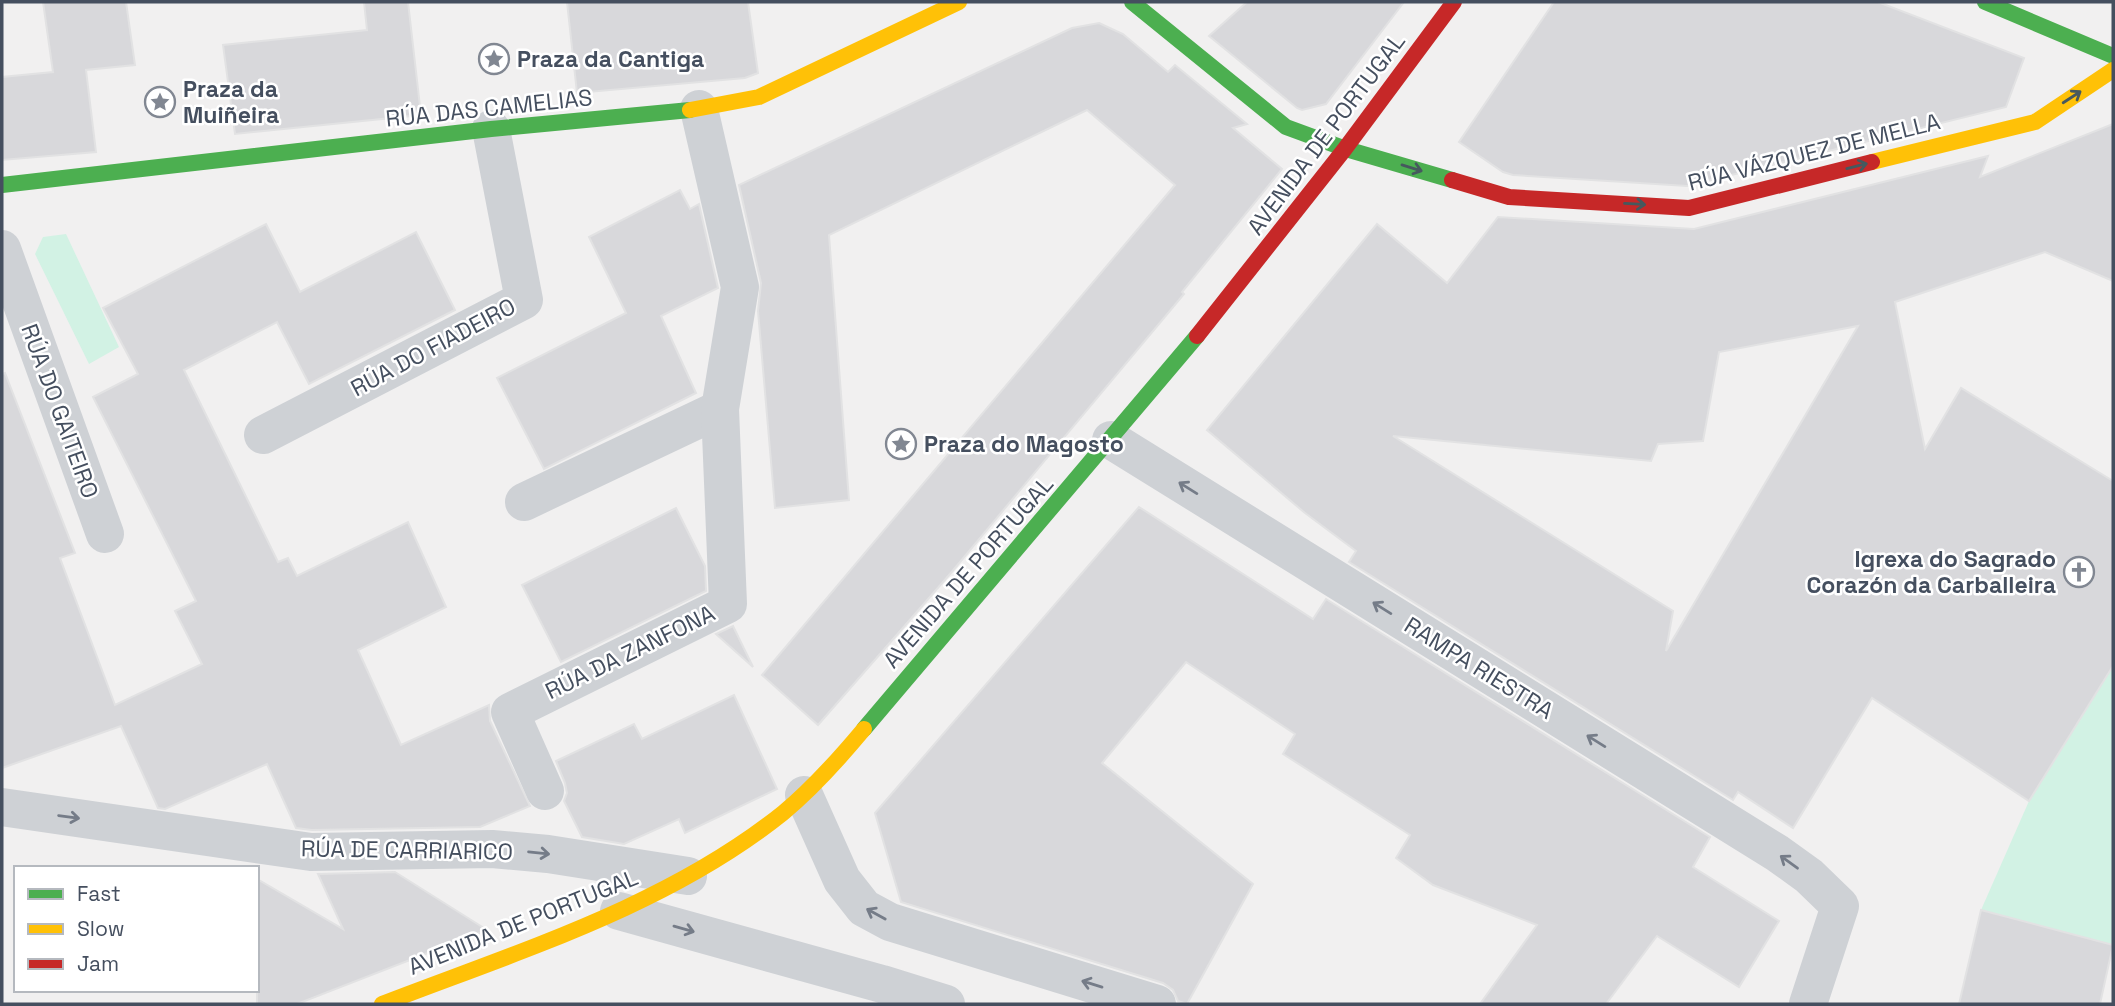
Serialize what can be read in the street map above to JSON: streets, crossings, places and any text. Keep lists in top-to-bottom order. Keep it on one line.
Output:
{"streets":{"street":["RÚA DAS CAMELIAS","AVENIDA DE PORTUGAL","RÚA VÁZQUEZ DE MELLA","RÚA DO FIADEIRO","RÚA DO GAITEIRO","RÚA DA ZANFONA","RAMPA RIESTRA","RÚA DE CARRIARICO"]},"crossings":[["RÚA DAS CAMELIAS","RÚA DO FIADEIRO"],["RÚA DAS CAMELIAS","RÚA DA ZANFONA"],["AVENIDA DE PORTUGAL","RÚA VÁZQUEZ DE MELLA"],["AVENIDA DE PORTUGAL","RAMPA RIESTRA"],["AVENIDA DE PORTUGAL","RÚA DE CARRIARICO"]],"one_way":["RÚA VÁZQUEZ DE MELLA","RAMPA RIESTRA","RÚA DE CARRIARICO"],"places":{"place":["Praza da Cantiga","Praza da Muiñeira","Praza do Magosto"],"church":["Igrexa do Sagrado Corazón da Carballeira"]},"legend":["Fast","Slow","Jam"]}
